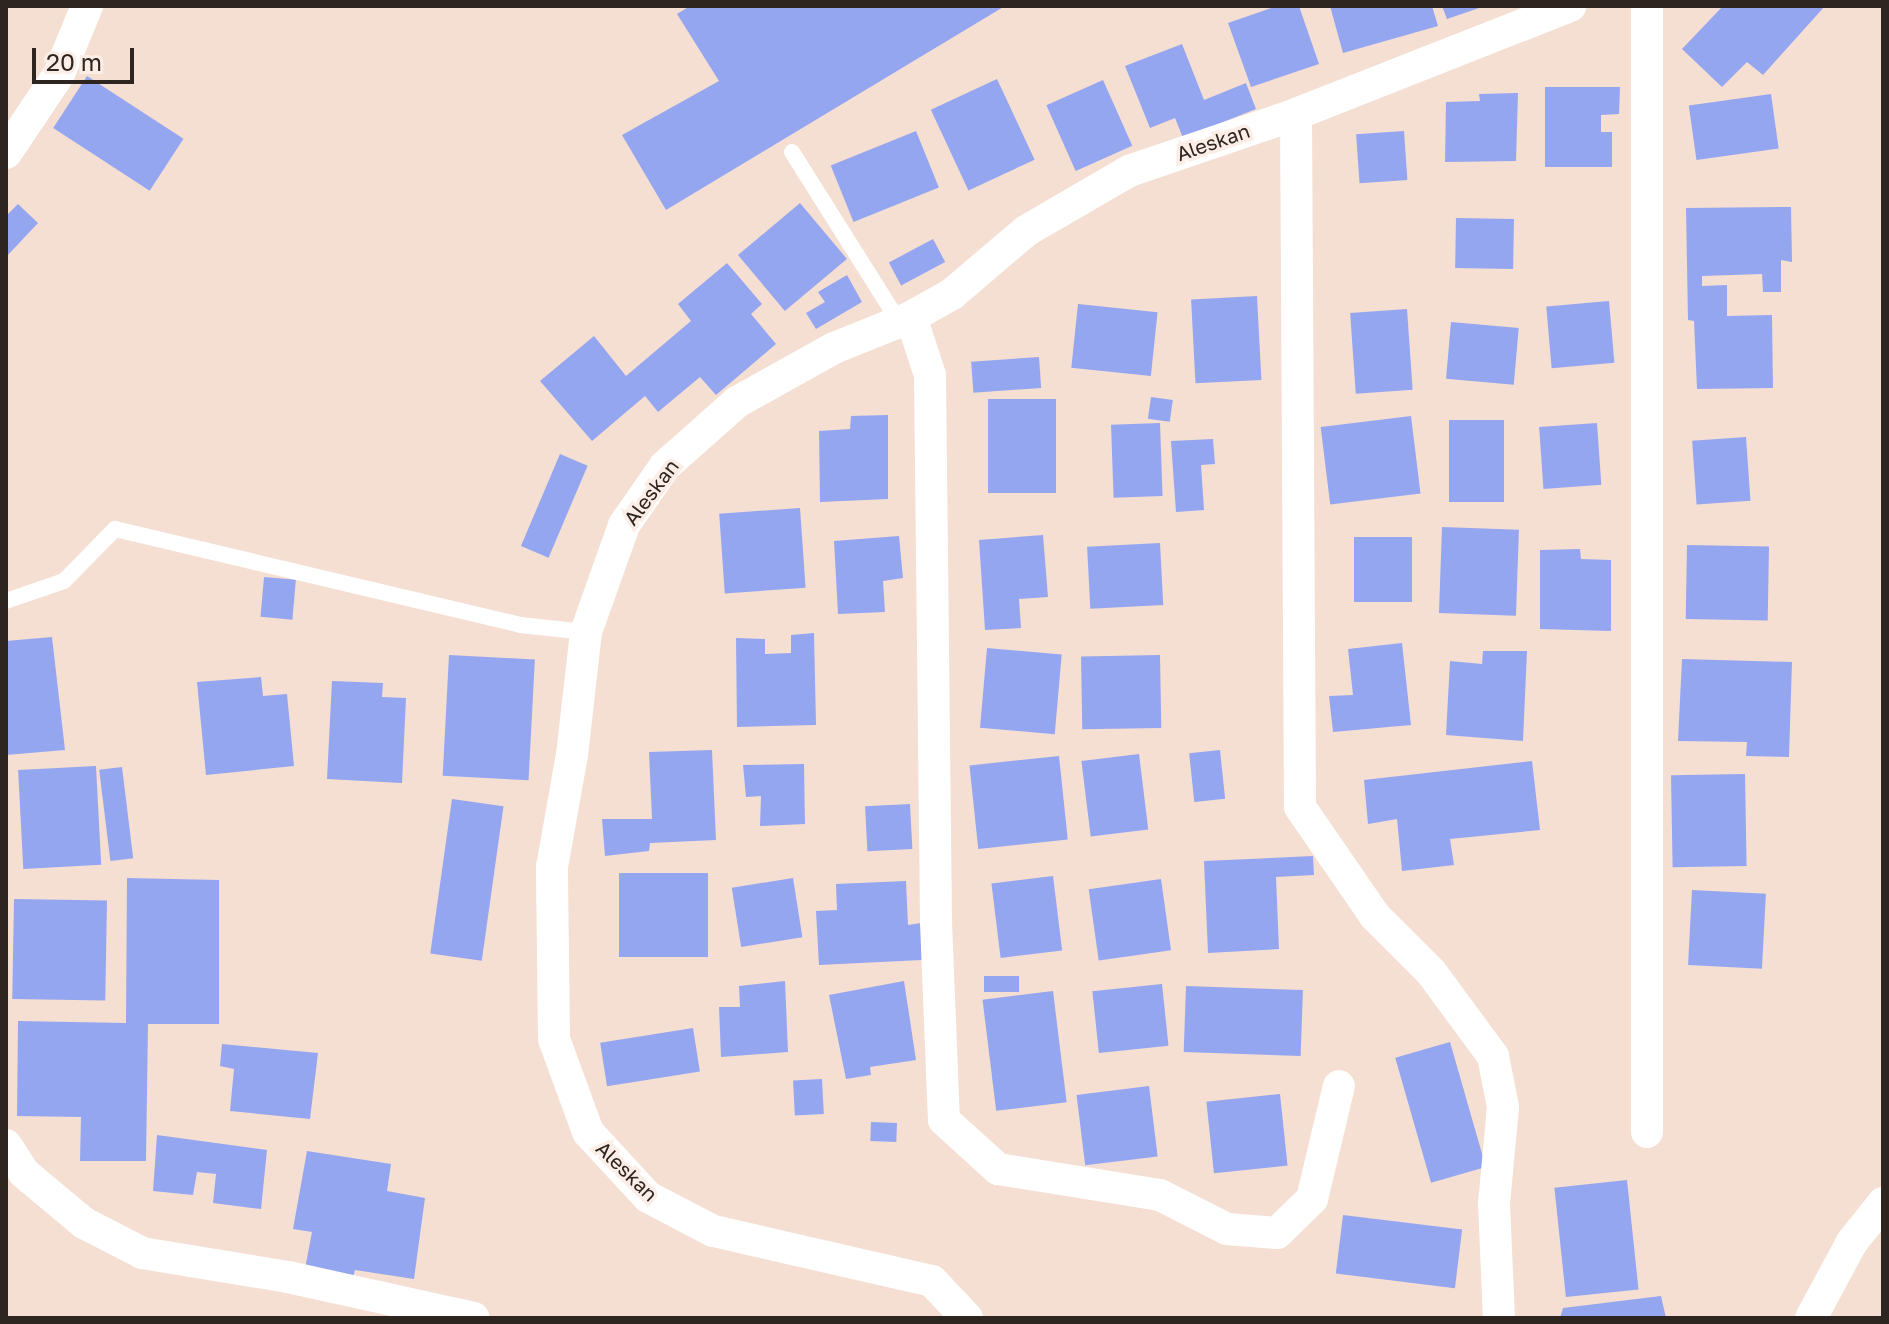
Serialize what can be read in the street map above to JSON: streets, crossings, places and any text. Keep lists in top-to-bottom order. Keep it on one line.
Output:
{"streets":{"street":["Aleskan"]},"scale_bar":"20 m"}
